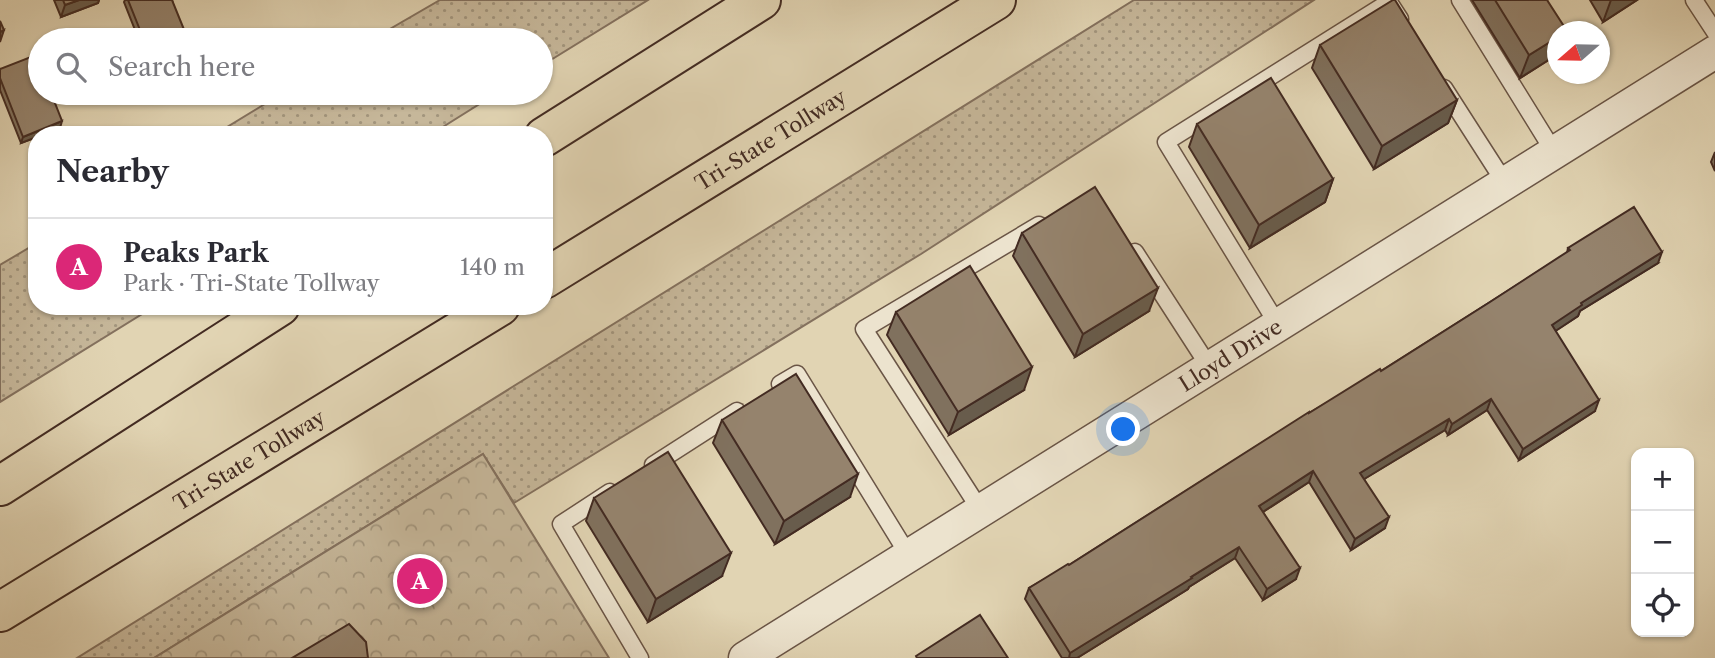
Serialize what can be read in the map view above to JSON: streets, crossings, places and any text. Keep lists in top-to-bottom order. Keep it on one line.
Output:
{"streets":{"highway":["Tri-State Tollway"],"street":["Lloyd Drive"]},"north":"left","page":{"search":"Search here","heading":"Nearby","list":[{"mark":"A","name":"Peaks Park","note":"Park · Tri-State Tollway","value":"140 m"}],"map_buttons":["+","−"],"pins":"A"}}
